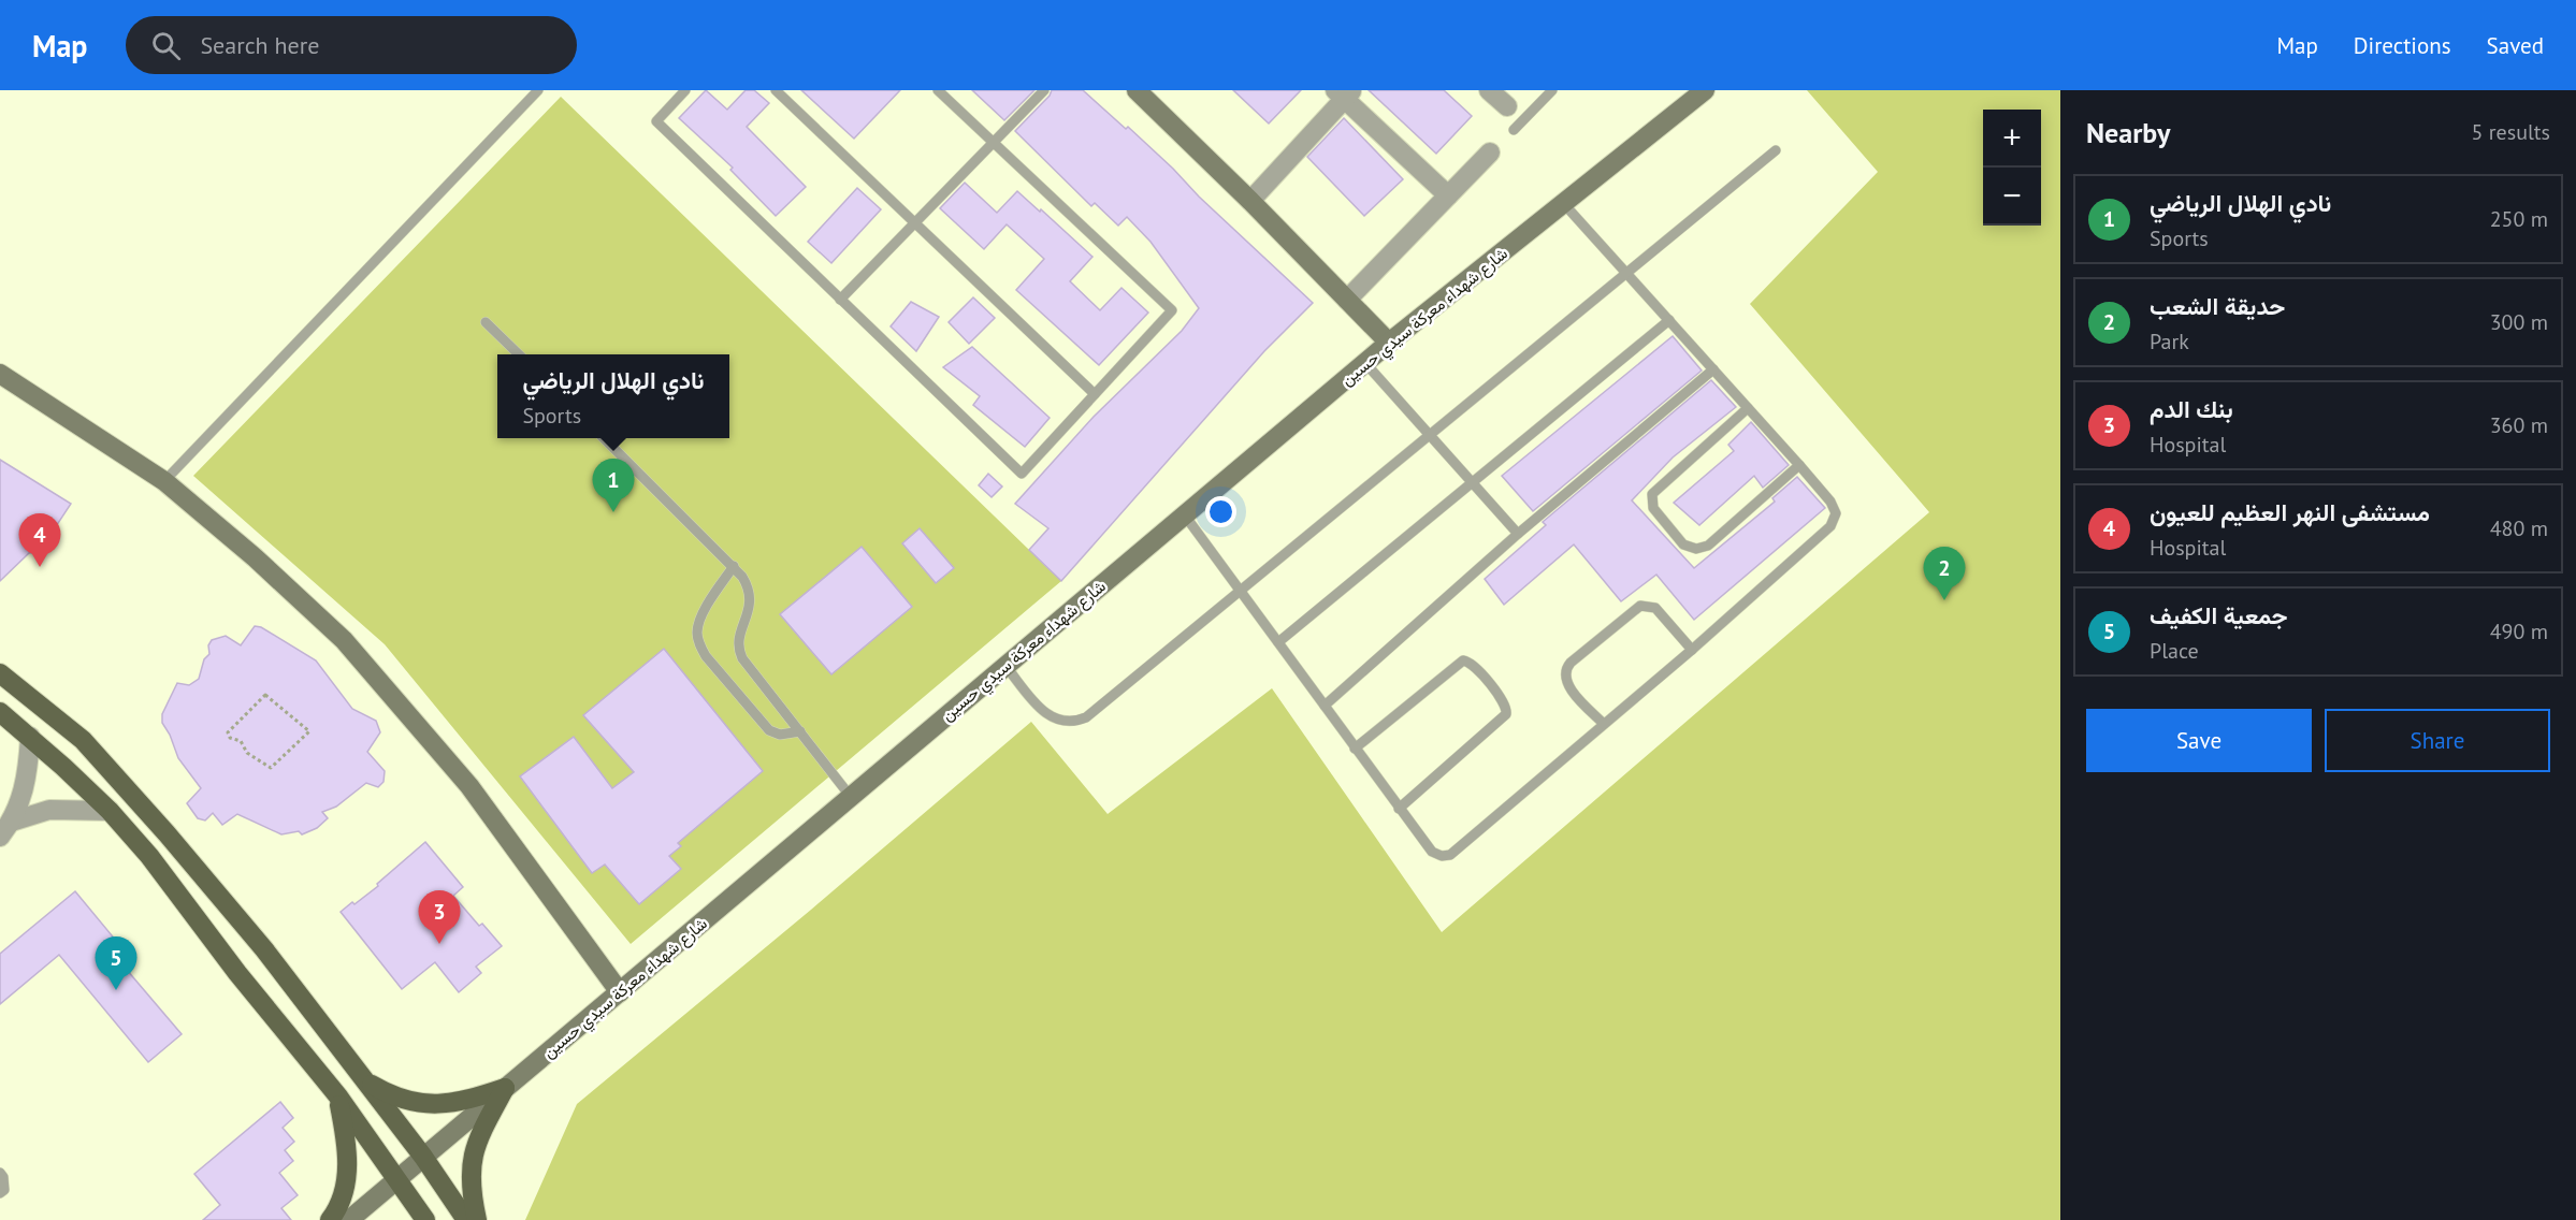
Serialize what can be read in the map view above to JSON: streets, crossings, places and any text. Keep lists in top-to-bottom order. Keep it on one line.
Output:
{"streets":{"main road":["شارع شهداء معركة سيدي حسين"]},"page":{"header":"Map","search":"Search here","nav":["Map","Directions","Saved"],"heading":["Nearby","5 results"],"map_buttons":["+","−"],"list":[{"mark":"1","name":"نادي الهلال الرياضي","note":"Sports","value":"250 m"},{"mark":"2","name":"حديقة الشعب","note":"Park","value":"300 m"},{"mark":"3","name":"بنك الدم","note":"Hospital","value":"360 m"},{"mark":"4","name":"مستشفى النهر العظيم للعيون","note":"Hospital","value":"480 m"},{"mark":"5","name":"جمعية الكفيف","note":"Place","value":"490 m"}],"popup":["نادي الهلال الرياضي","Sports"],"pins":["1","4","2","3","5"],"buttons":["Save","Share"]}}
